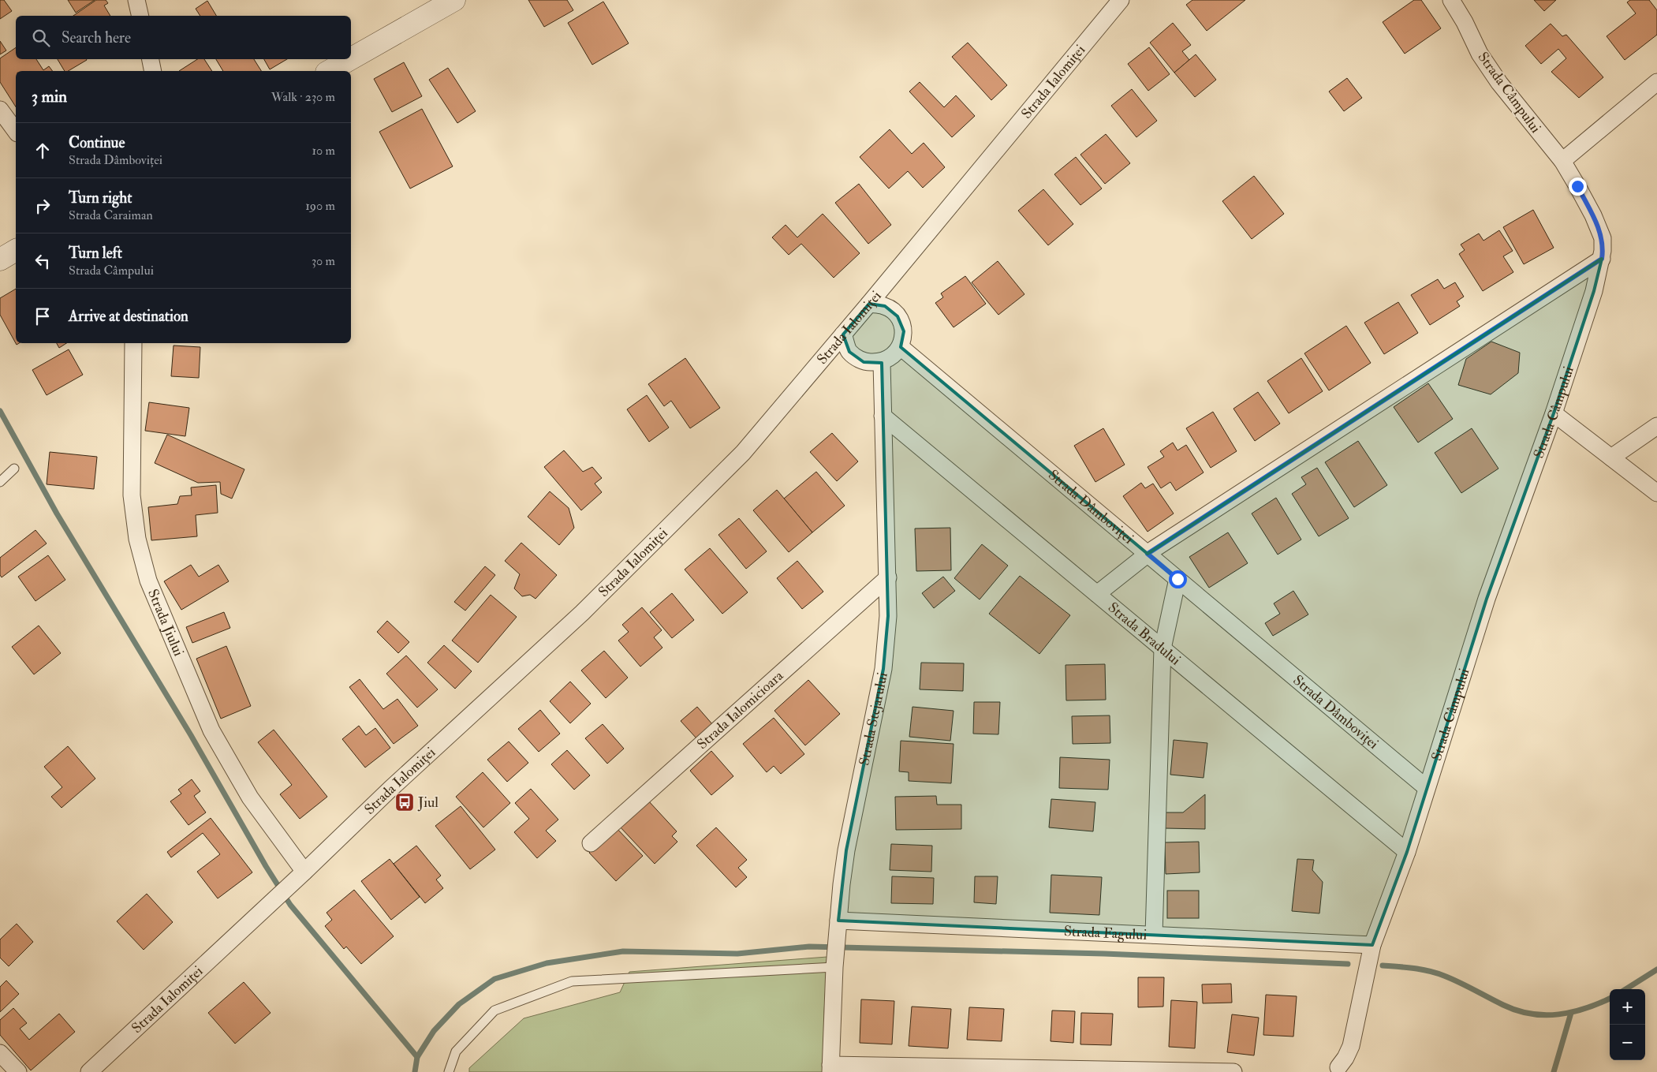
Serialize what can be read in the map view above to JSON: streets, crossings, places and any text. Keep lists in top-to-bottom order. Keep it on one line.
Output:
{"streets":{"street":["Strada Ialomiței","Strada Câmpului","Strada Dâmboviței","Strada Jiului","Strada Bradului","Strada Ialomicioara","Strada Stejarului","Strada Fagului"]},"crossings":[["Strada Ialomiței","Strada Dâmboviței"],["Strada Ialomiței","Strada Jiului"],["Strada Ialomiței","Strada Stejarului"],["Strada Câmpului","Strada Dâmboviței"],["Strada Câmpului","Strada Bradului"],["Strada Câmpului","Strada Fagului"],["Strada Dâmboviței","Strada Stejarului"],["Strada Bradului","Strada Stejarului"],["Strada Ialomicioara","Strada Stejarului"],["Strada Stejarului","Strada Fagului"]],"places":{"bus stop":["Jiul"]},"page":{"search":"Search here","heading":["3 min","Walk · 230 m"],"list":[["Continue","Strada Dâmboviței","10 m"],["Turn right","Strada Caraiman","190 m"],["Turn left","Strada Câmpului","30 m"],"Arrive at destination"],"map_buttons":["+","−"]}}
